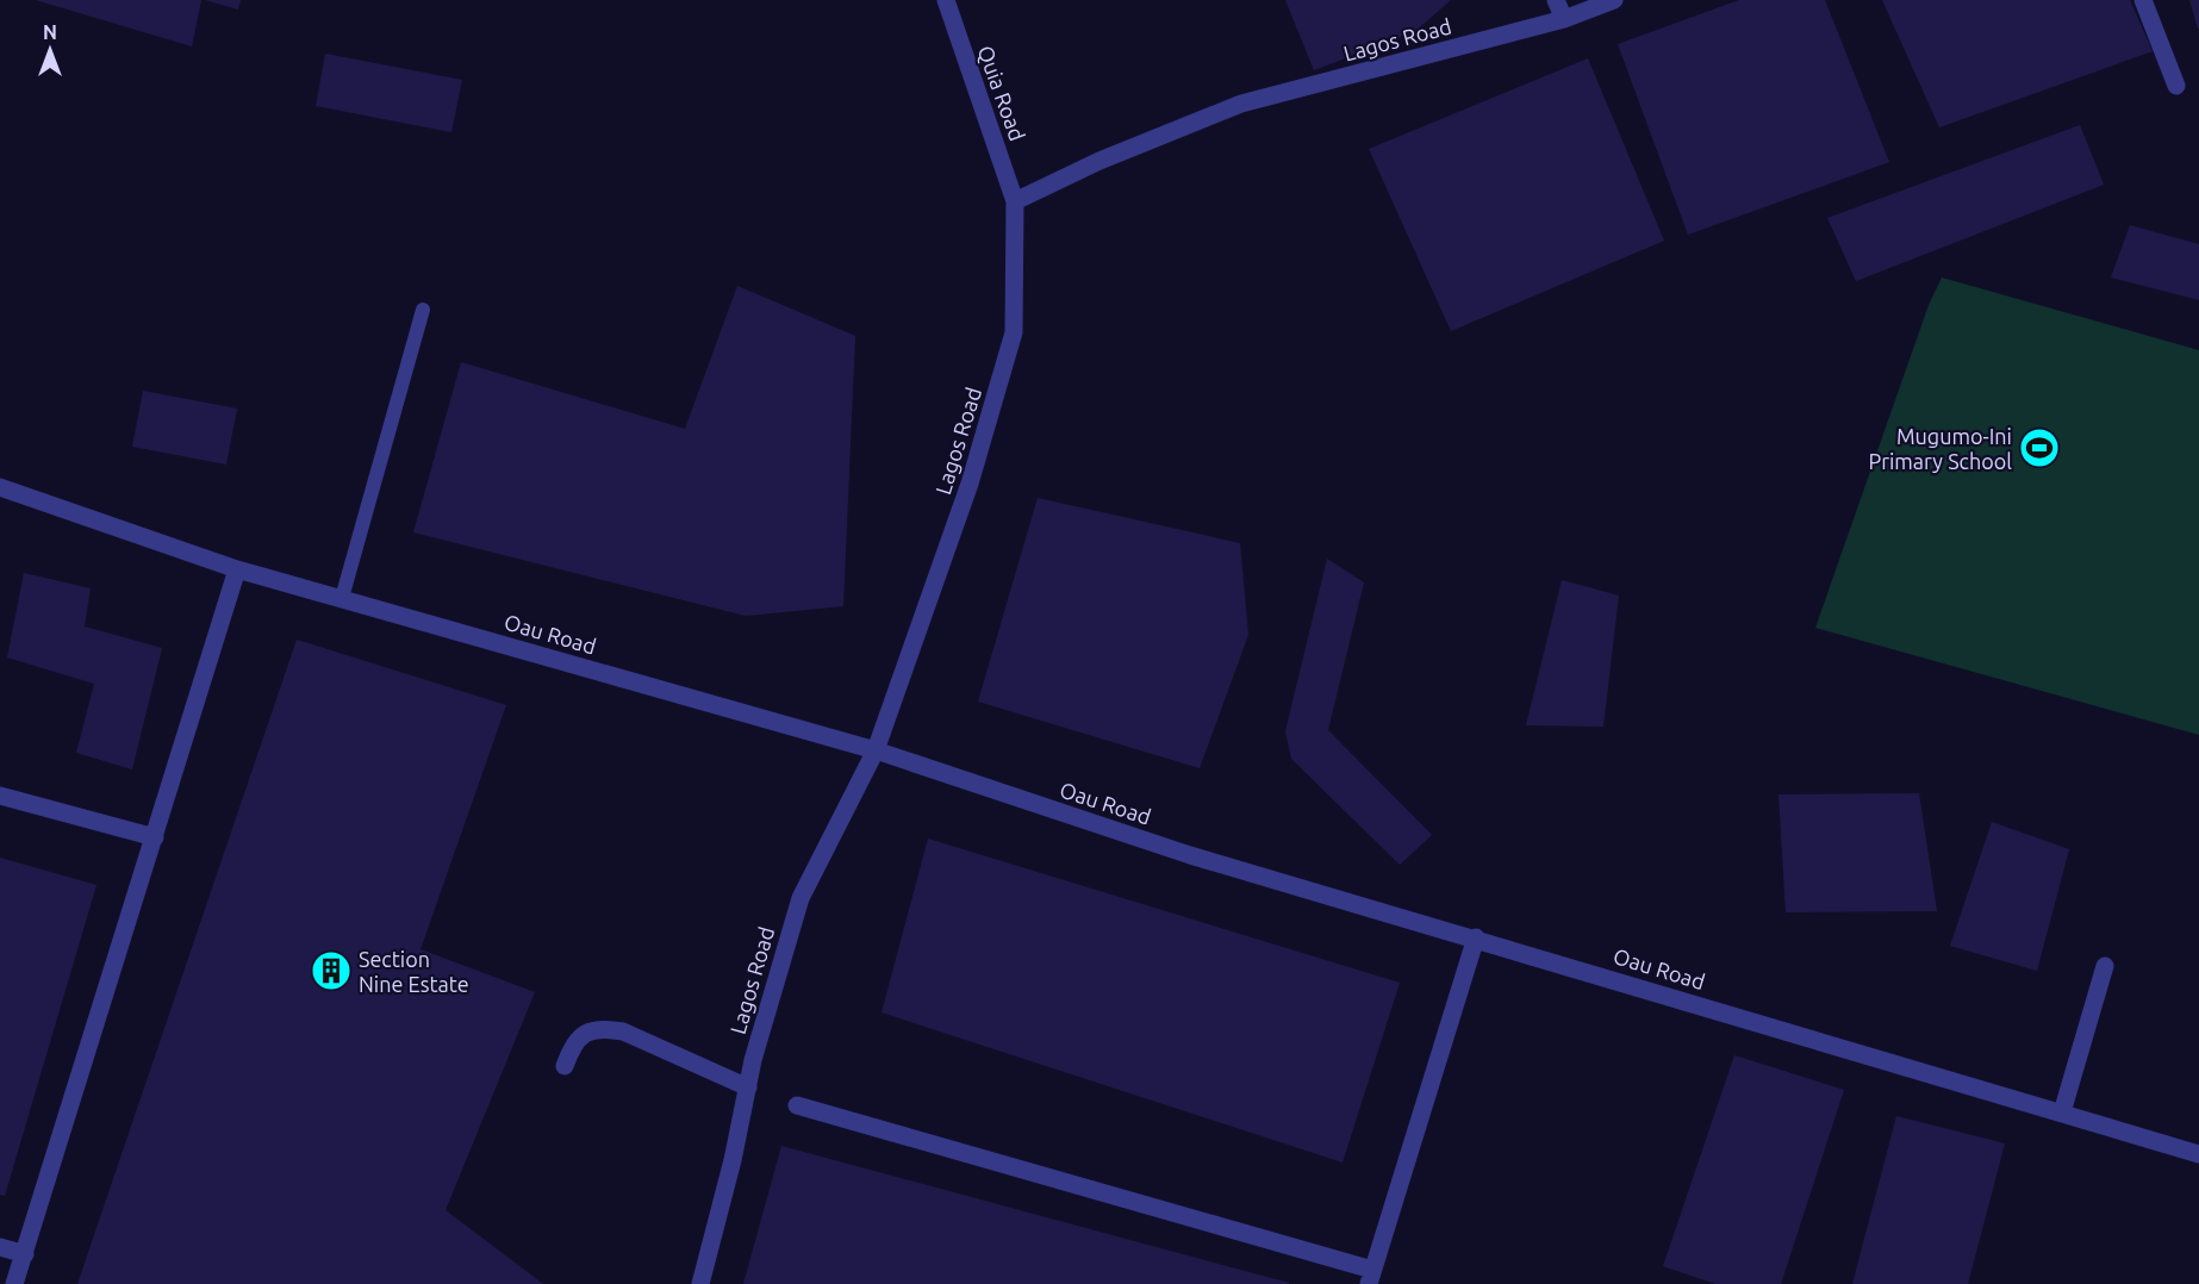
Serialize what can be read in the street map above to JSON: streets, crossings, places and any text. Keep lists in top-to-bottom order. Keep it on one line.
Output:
{"streets":{"street":["Lagos Road","Quia Road","Oau Road"]},"crossings":[["Lagos Road","Quia Road"],["Lagos Road","Oau Road"]],"places":{"sports":["Mugumo-Ini Primary School"],"building":["Section Nine Estate"]},"north":"top"}
